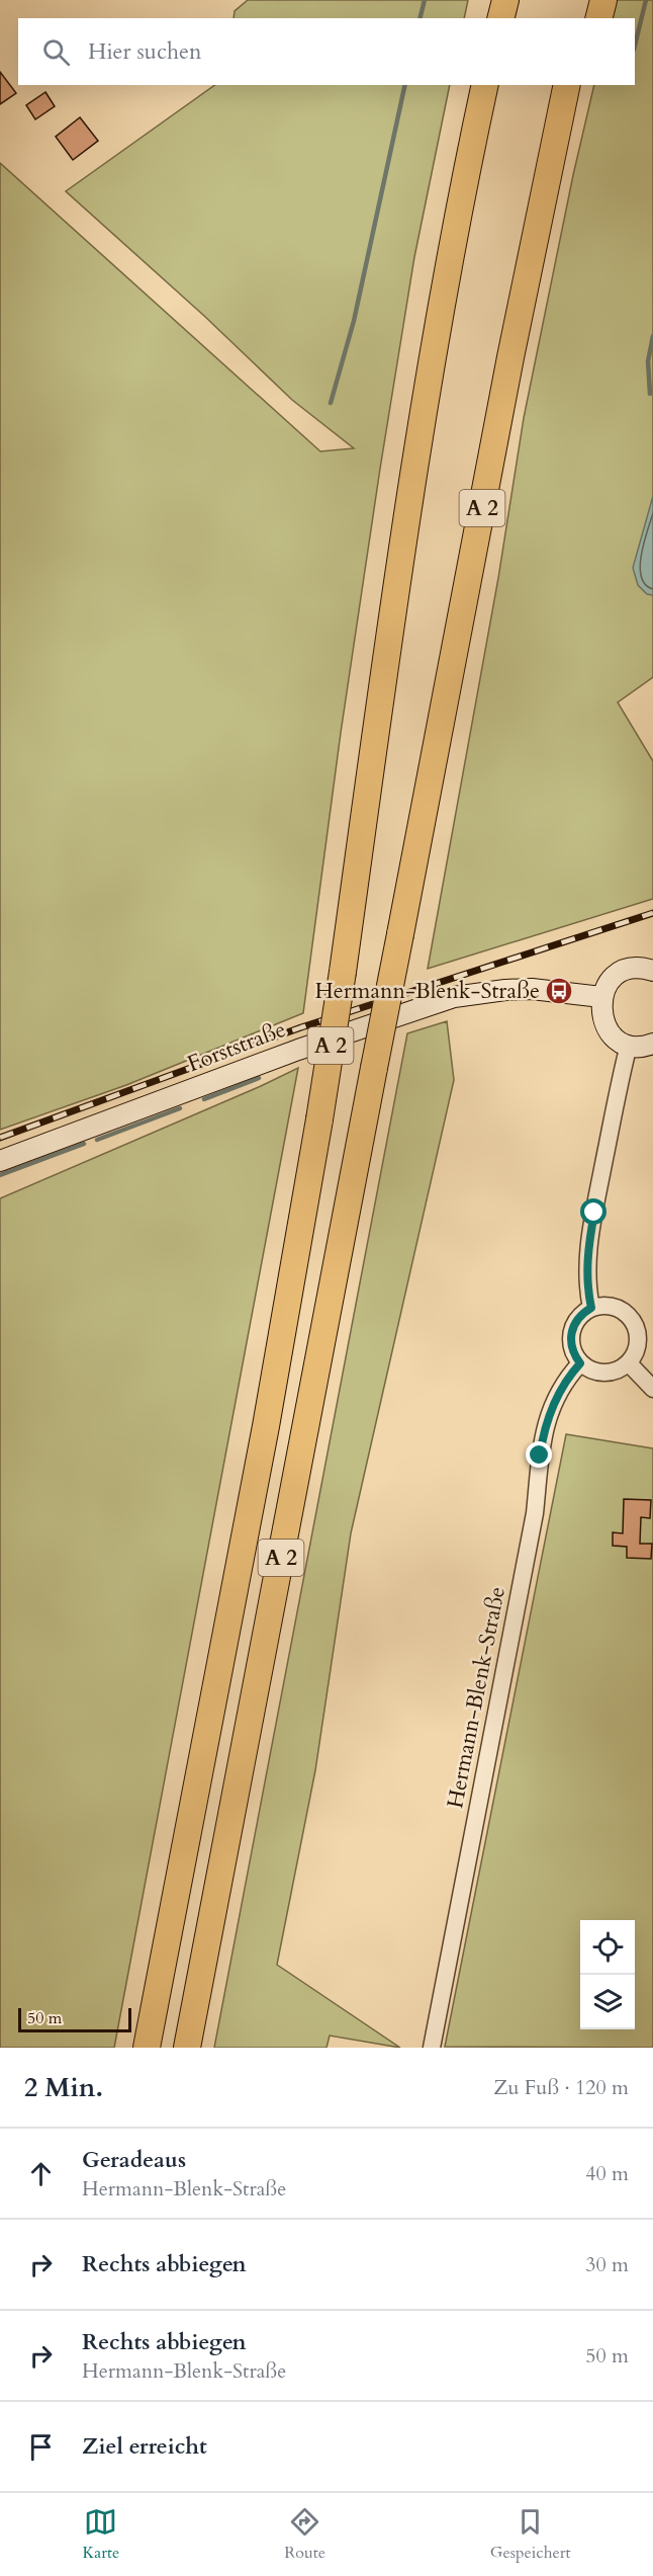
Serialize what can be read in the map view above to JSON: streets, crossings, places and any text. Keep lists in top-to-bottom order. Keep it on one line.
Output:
{"streets":{"highway":["A 2"],"main road":["Forststraße"],"street":["Hermann-Blenk-Straße"]},"places":{"bus stop":["Hermann-Blenk-Straße"]},"scale_bar":"50 m","page":{"search":"Hier suchen","scale":"50 m","heading":["2 Min.","Zu Fuß · 120 m"],"list":[["Geradeaus","Hermann-Blenk-Straße","40 m"],["Rechts abbiegen","30 m"],["Rechts abbiegen","Hermann-Blenk-Straße","50 m"],"Ziel erreicht"],"nav":["Karte","Route","Gespeichert"]}}
